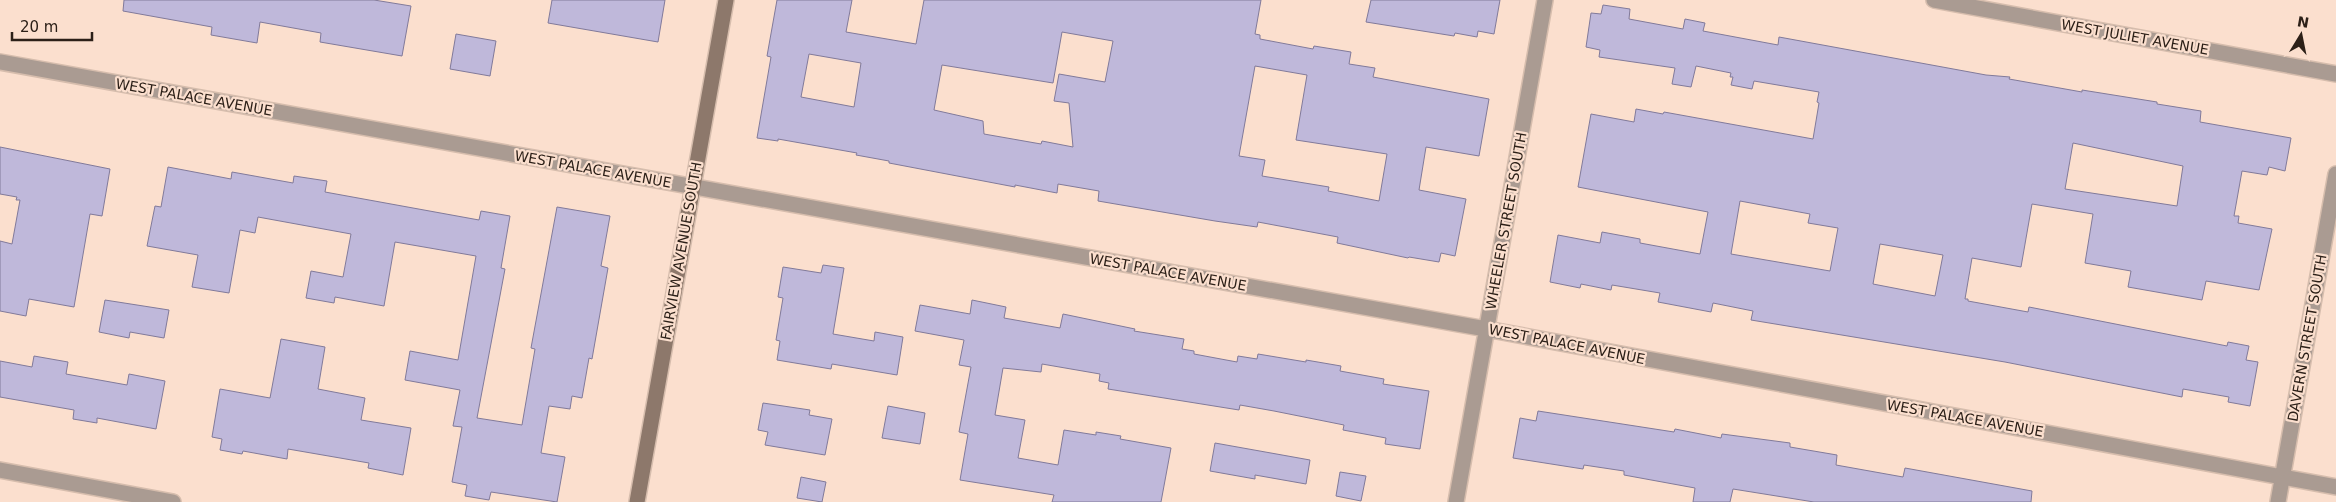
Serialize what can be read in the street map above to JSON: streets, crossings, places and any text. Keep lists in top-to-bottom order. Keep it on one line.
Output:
{"streets":{"street":["WEST JULIET AVENUE","WEST PALACE AVENUE","WHEELER STREET SOUTH","FAIRVIEW AVENUE SOUTH","DAVERN STREET SOUTH"]},"crossings":[["WEST PALACE AVENUE","WHEELER STREET SOUTH"],["WEST PALACE AVENUE","FAIRVIEW AVENUE SOUTH"],["WEST PALACE AVENUE","DAVERN STREET SOUTH"]],"scale_bar":"20 m","north":"top"}
